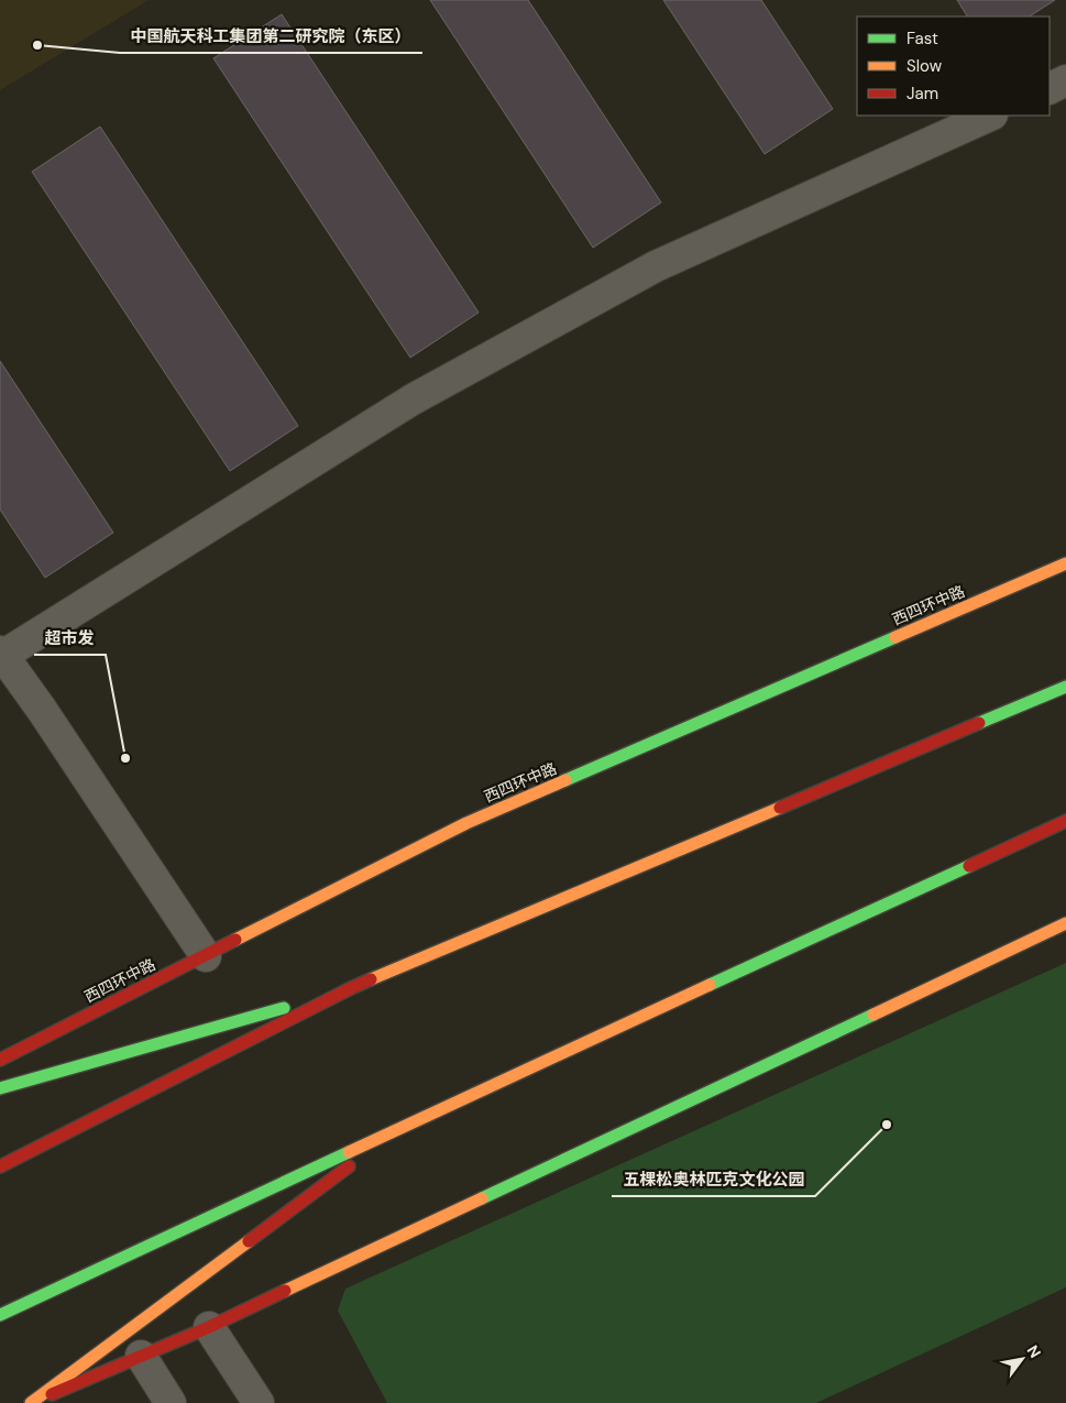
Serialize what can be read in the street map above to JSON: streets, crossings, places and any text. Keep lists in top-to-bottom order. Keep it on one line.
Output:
{"streets":{"main road":["西四环中路"]},"places":["中国航天科工集团第二研究院（东区）","超市发","五棵松奥林匹克文化公园"],"legend":["Fast","Slow","Jam"],"north":"top right"}
